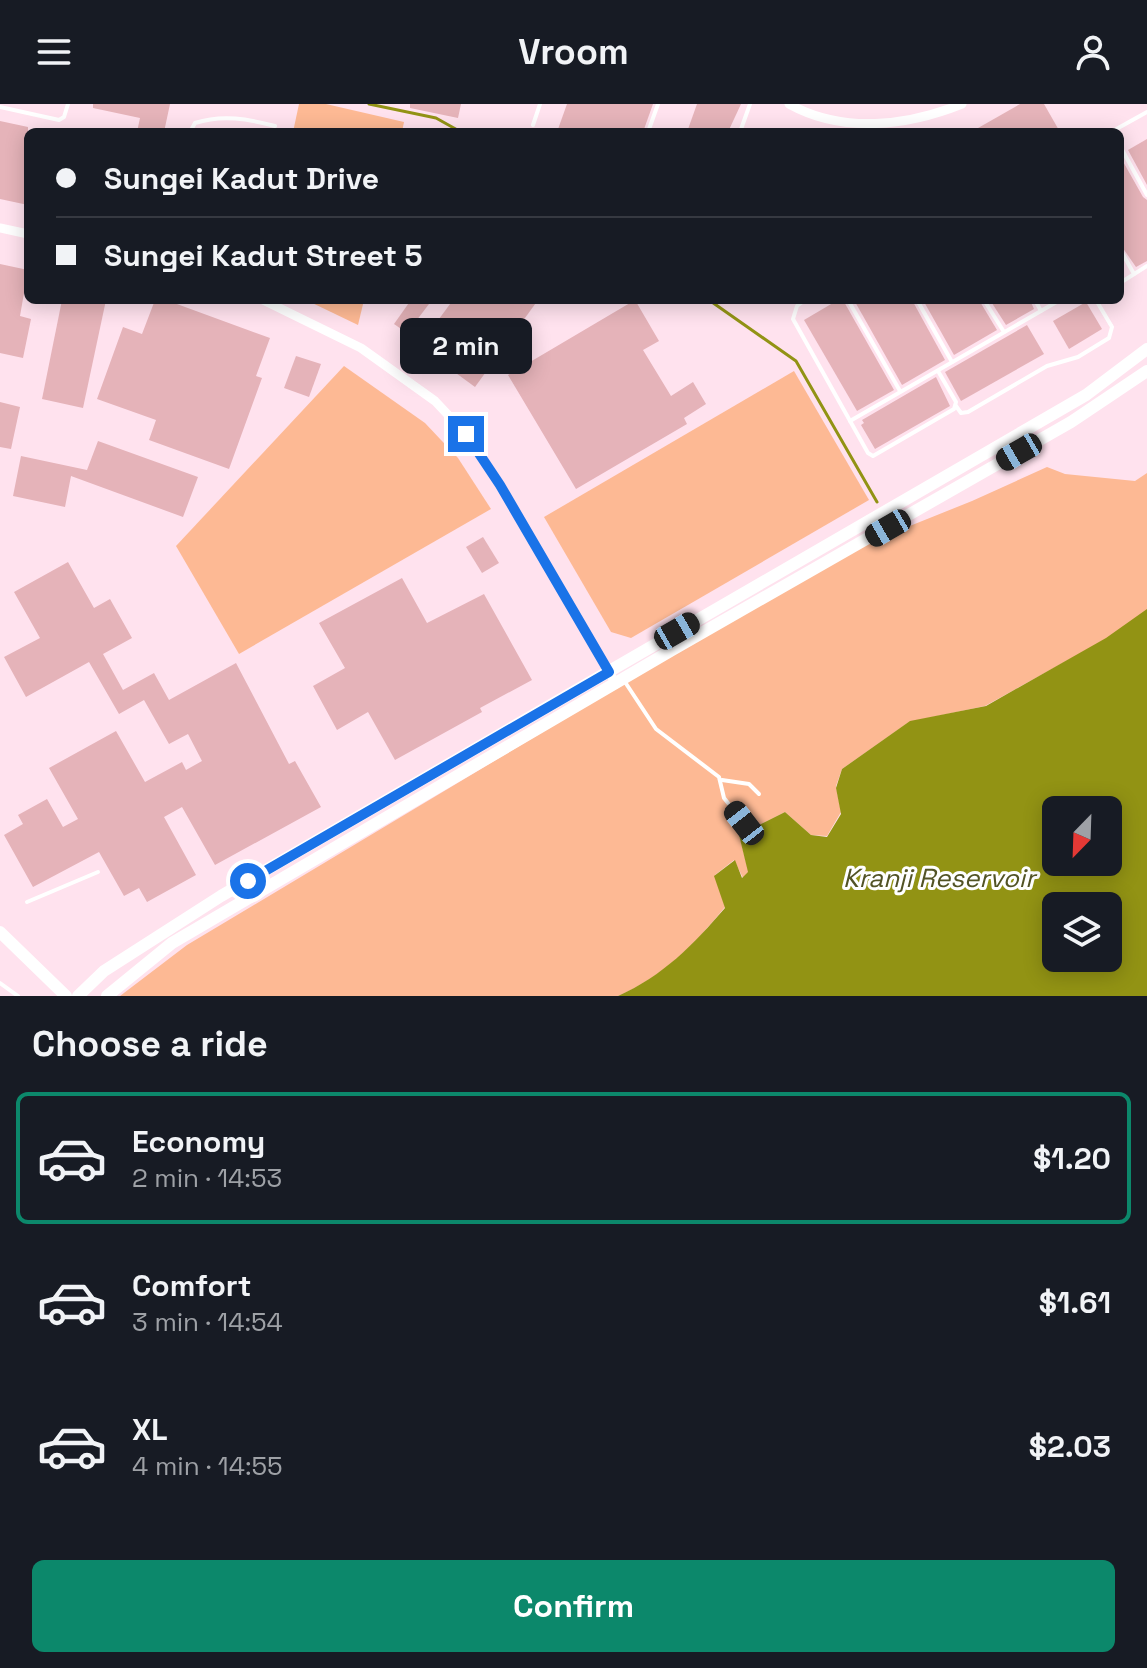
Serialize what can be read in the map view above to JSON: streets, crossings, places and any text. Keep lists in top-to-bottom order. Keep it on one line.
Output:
{"water":["Kranji Reservoir"],"north":"bottom left","page":{"header":"Vroom","banner":["Sungei Kadut Drive","Sungei Kadut Street 5"],"bubble":"2 min","heading":"Choose a ride","list":[{"name":"Economy","note":"2 min · 14:53","value":"$1.20"},{"name":"Comfort","note":"3 min · 14:54","value":"$1.61"},{"name":"XL","note":"4 min · 14:55","value":"$2.03"}],"buttons":"Confirm"}}
